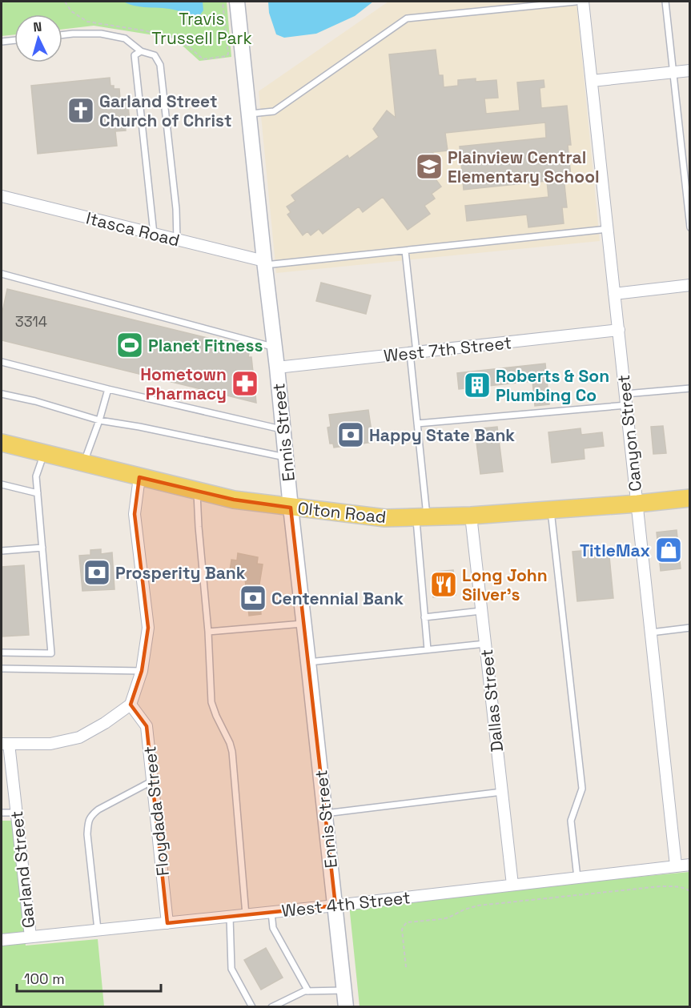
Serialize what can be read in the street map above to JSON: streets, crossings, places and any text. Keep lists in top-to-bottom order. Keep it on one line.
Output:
{"streets":{"main road":["Ennis Street","Olton Road"],"street":["Itasca Road","West 7th Street","Canyon Street","Dallas Street","Floydada Street","Garland Street","West 4th Street"]},"crossings":[["Itasca Road","Ennis Street"],["West 7th Street","Ennis Street"],["West 7th Street","Canyon Street"],["Ennis Street","Olton Road"],["Ennis Street","West 4th Street"],["Canyon Street","Olton Road"],["Canyon Street","West 4th Street"],["Olton Road","Dallas Street"],["Dallas Street","West 4th Street"],["Floydada Street","West 4th Street"],["Garland Street","West 4th Street"]],"parks":["Travis Trussell Park"],"places":{"church":["Garland Street Church of Christ"],"school or university":["Plainview Central Elementary School"],"sports":["Planet Fitness"],"pharmacy":["Hometown Pharmacy"],"building":["Roberts & Son Plumbing Co"],"bank":["Happy State Bank","Prosperity Bank","Centennial Bank"],"shop":["TitleMax"],"restaurant":["Long John Silver's"]},"house_numbers":["3314"],"scale_bar":"100 m","north":"top"}
